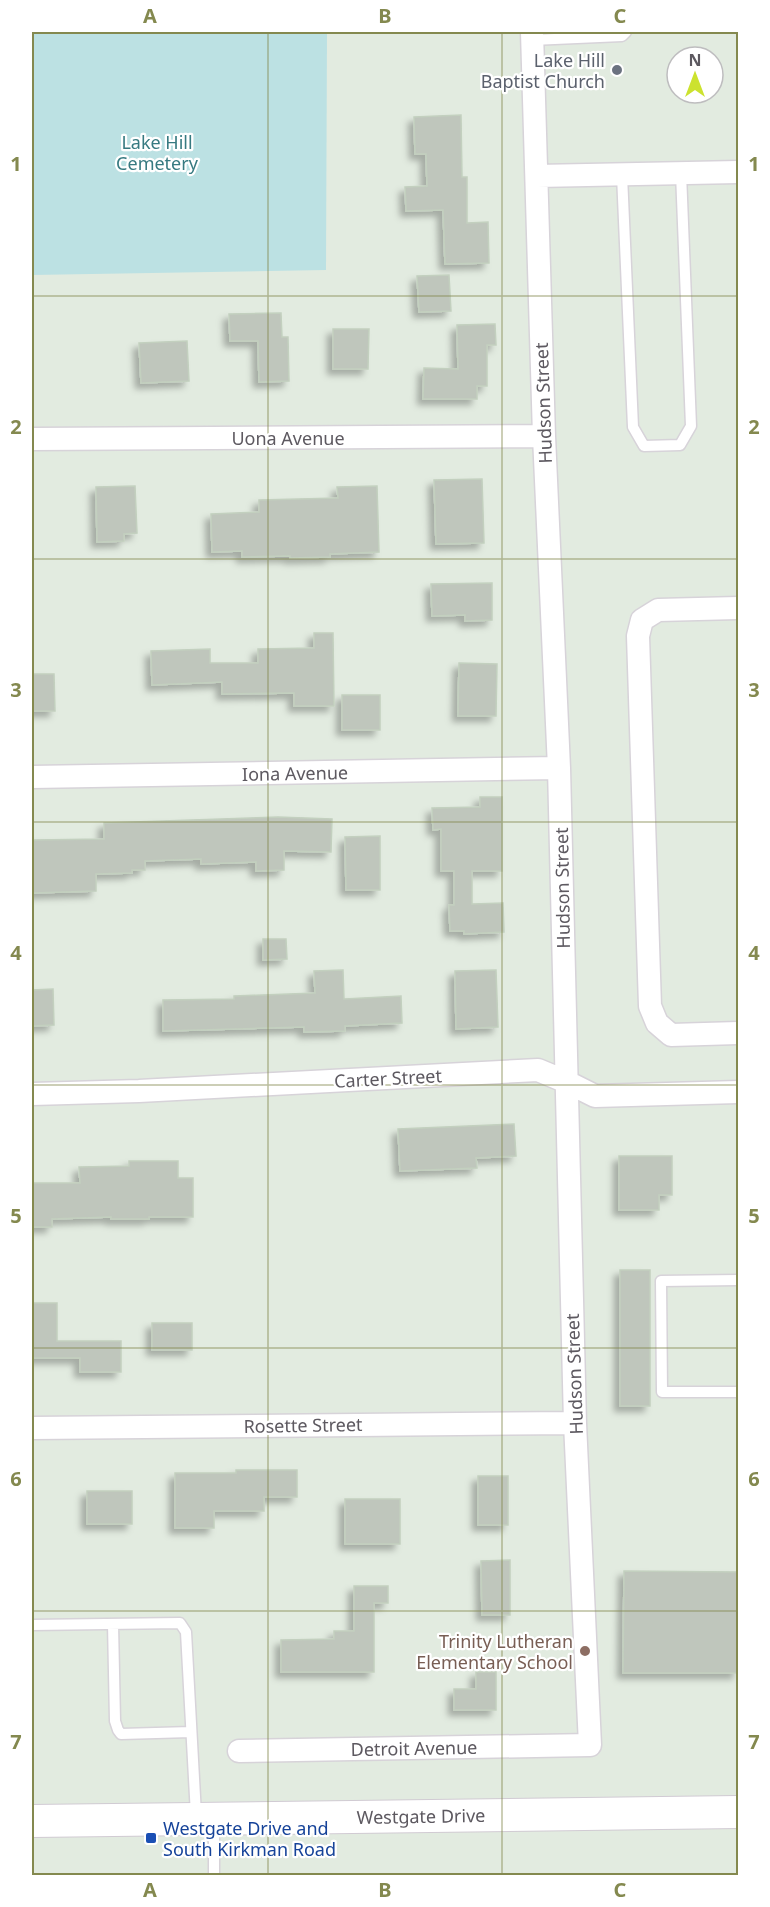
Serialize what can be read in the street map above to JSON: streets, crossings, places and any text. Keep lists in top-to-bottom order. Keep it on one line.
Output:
{"streets":{"street":["Hudson Street","Uona Avenue","Iona Avenue","Carter Street","Rosette Street","Detroit Avenue","Westgate Drive"]},"crossings":[["Hudson Street","Uona Avenue"],["Hudson Street","Iona Avenue"],["Hudson Street","Carter Street"],["Hudson Street","Rosette Street"],["Hudson Street","Detroit Avenue"]],"parks":["Lake Hill Cemetery"],"places":{"other":["Lake Hill Baptist Church","Trinity Lutheran Elementary School"],"transit":["Westgate Drive and South Kirkman Road"]},"north":"top","grid":{"columns":["A","B","C"],"rows":["1","2","3","4","5","6","7"]}}
